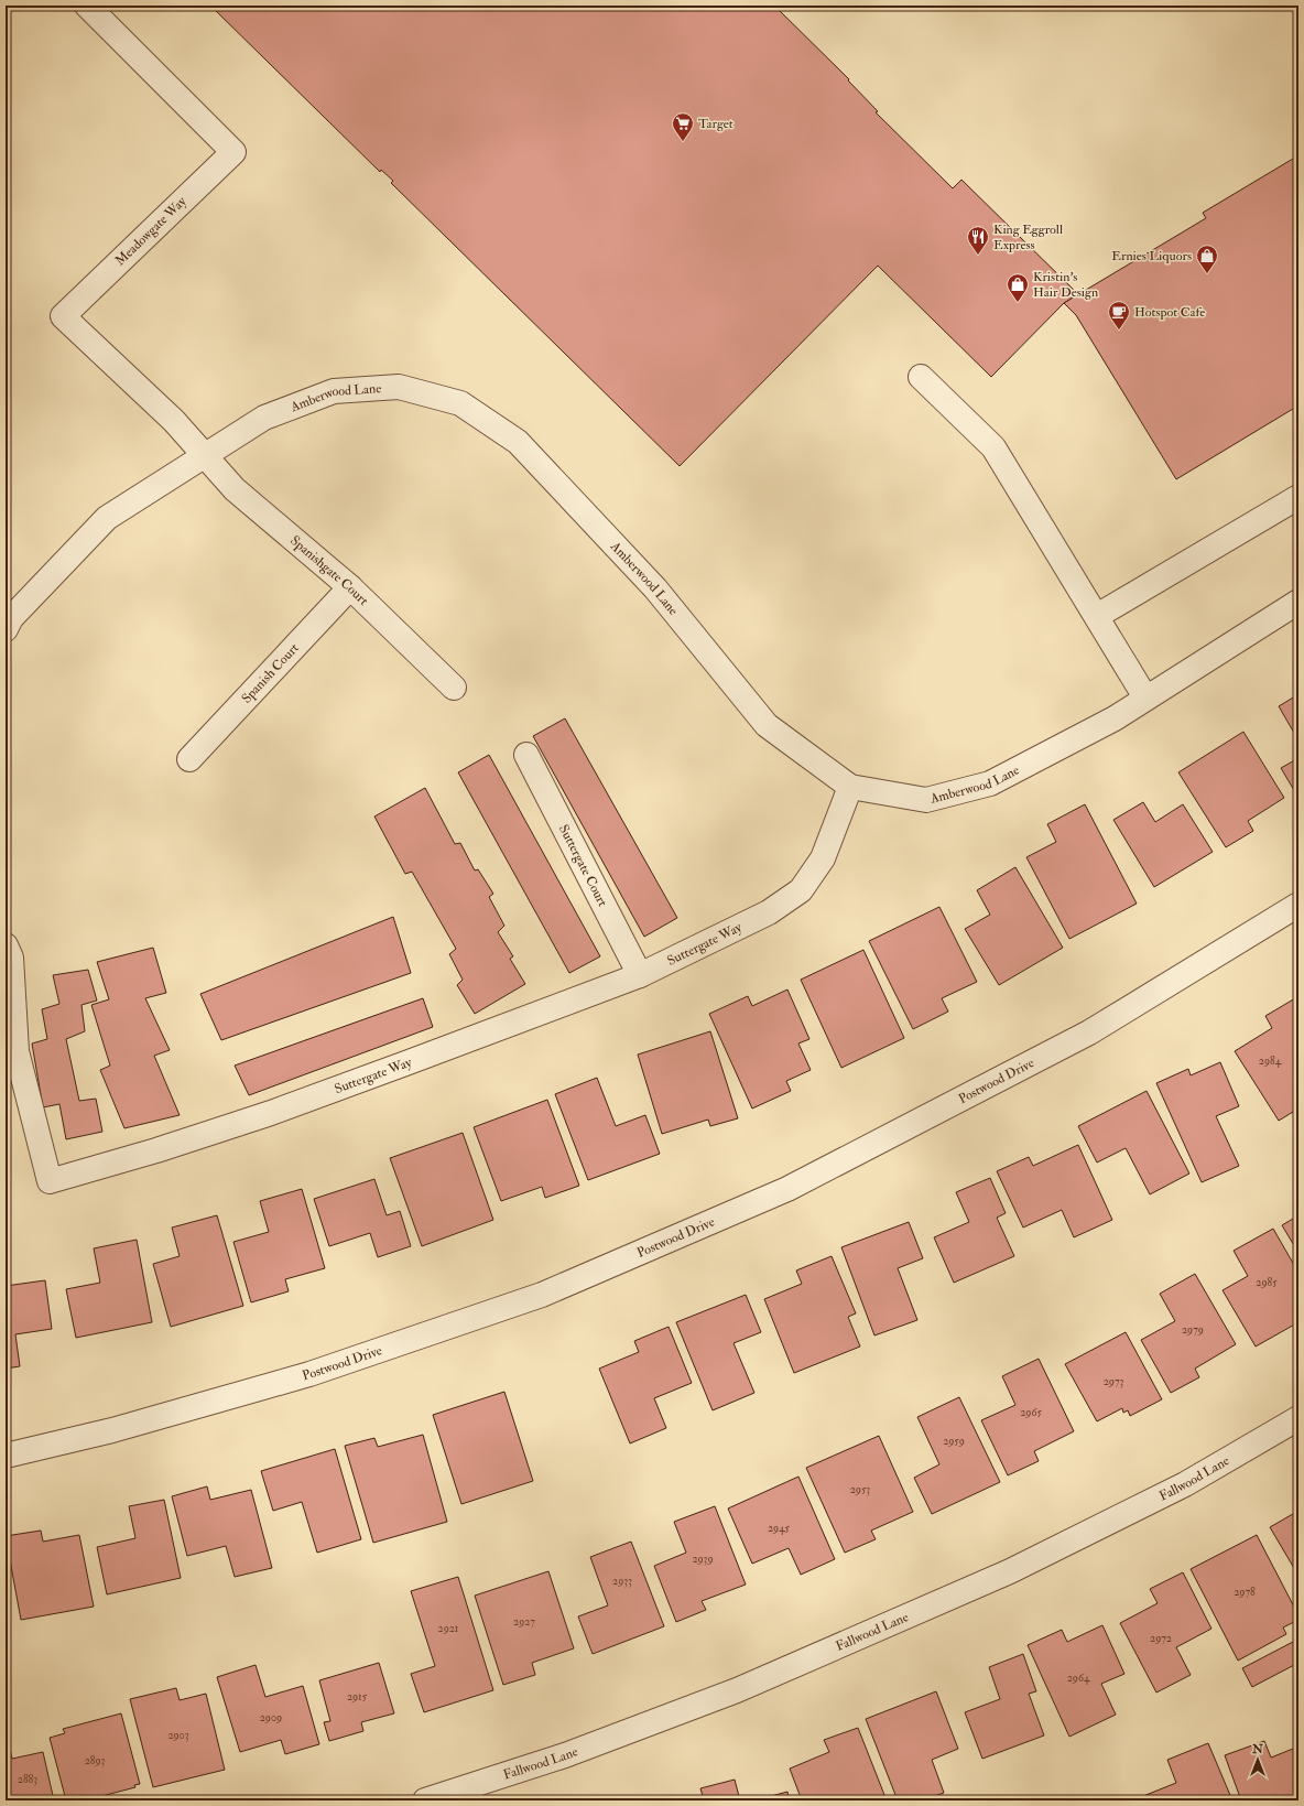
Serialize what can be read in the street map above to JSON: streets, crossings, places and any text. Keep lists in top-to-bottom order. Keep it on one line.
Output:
{"streets":{"street":["Meadowgate Way","Amberwood Lane","Spanishgate Court","Spanish Court","Suttergate Court","Suttergate Way","Postwood Drive","Fallwood Lane"]},"crossings":[["Meadowgate Way","Amberwood Lane"],["Meadowgate Way","Spanishgate Court"],["Amberwood Lane","Spanishgate Court"],["Amberwood Lane","Suttergate Way"],["Spanishgate Court","Spanish Court"],["Suttergate Court","Suttergate Way"]],"places":{"supermarket":["Target"],"restaurant":["King Eggroll Express"],"shop":["Ernies Liquors","Kristin's Hair Design"],"cafe":["Hotspot Cafe"]},"house_numbers":["2984","2985","2979","2973","2965","2959","2953","2945","2939","2933","2978","2927","2921","2972","2964","2915","2909","2903","2893","2883"],"north":"top"}
